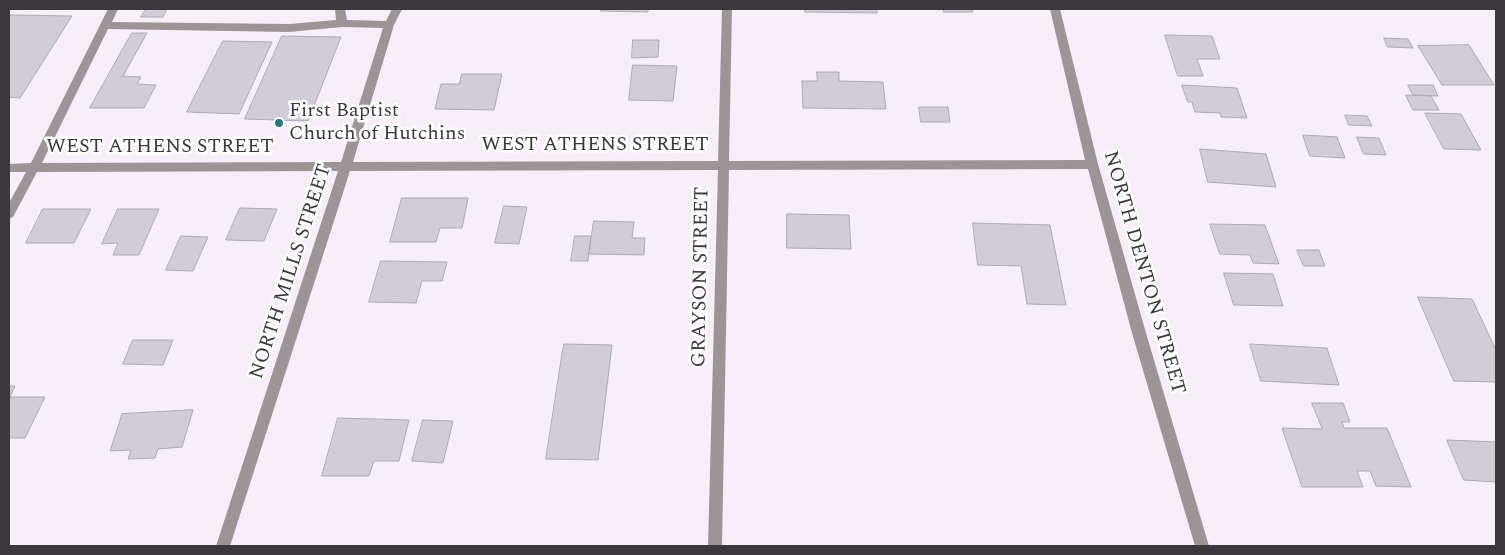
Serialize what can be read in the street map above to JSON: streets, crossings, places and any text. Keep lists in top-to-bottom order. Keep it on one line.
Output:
{"streets":{"street":["WEST ATHENS STREET","NORTH MILLS STREET","NORTH DENTON STREET","GRAYSON STREET"]},"crossings":[["WEST ATHENS STREET","NORTH MILLS STREET"],["WEST ATHENS STREET","NORTH DENTON STREET"],["WEST ATHENS STREET","GRAYSON STREET"]],"places":["First Baptist Church of Hutchins"]}
